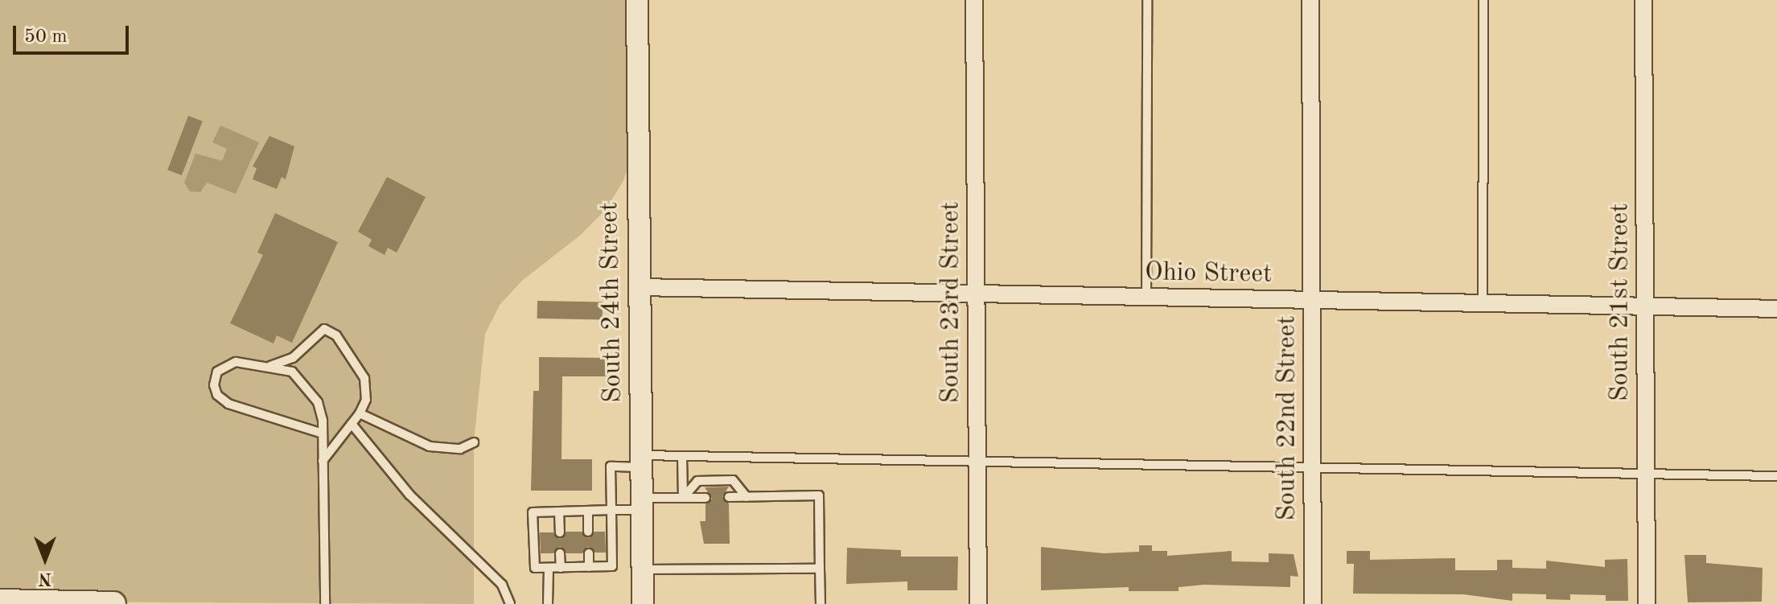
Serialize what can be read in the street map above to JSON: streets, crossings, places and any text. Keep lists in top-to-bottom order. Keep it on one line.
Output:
{"streets":{"street":["Ohio Street","South 24th Street","South 23rd Street","South 21st Street","South 22nd Street"]},"crossings":[["Ohio Street","South 24th Street"],["Ohio Street","South 23rd Street"],["Ohio Street","South 21st Street"],["Ohio Street","South 22nd Street"]],"scale_bar":"50 m","north":"bottom"}
